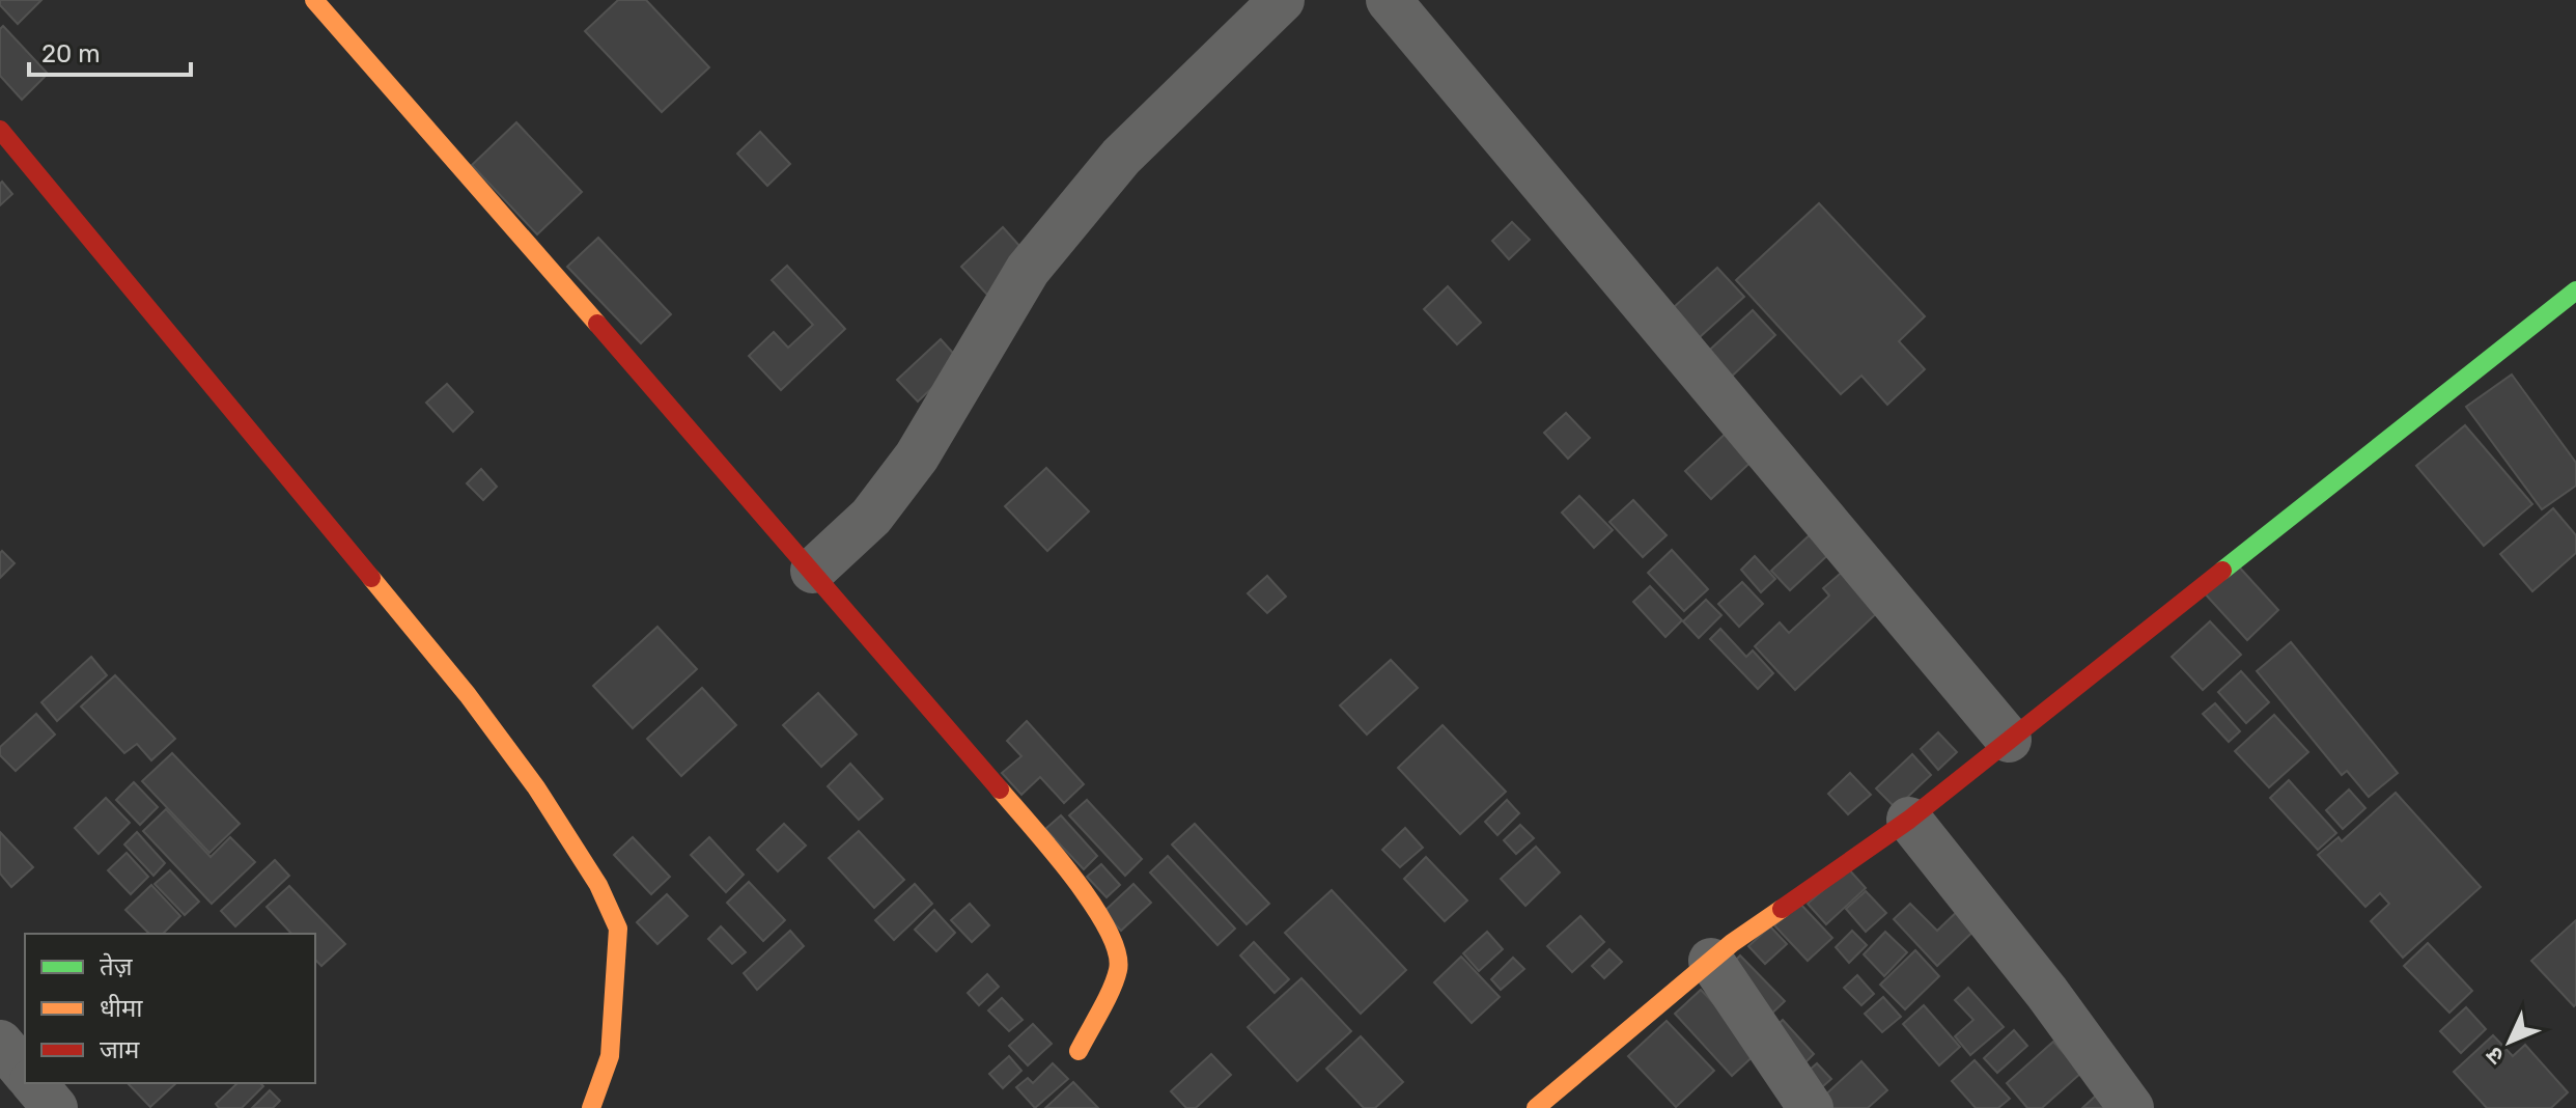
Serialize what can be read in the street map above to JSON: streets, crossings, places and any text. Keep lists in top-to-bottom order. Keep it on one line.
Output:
{"legend":["तेज़","धीमा","जाम"],"scale_bar":"20 m","north":"bottom left"}
